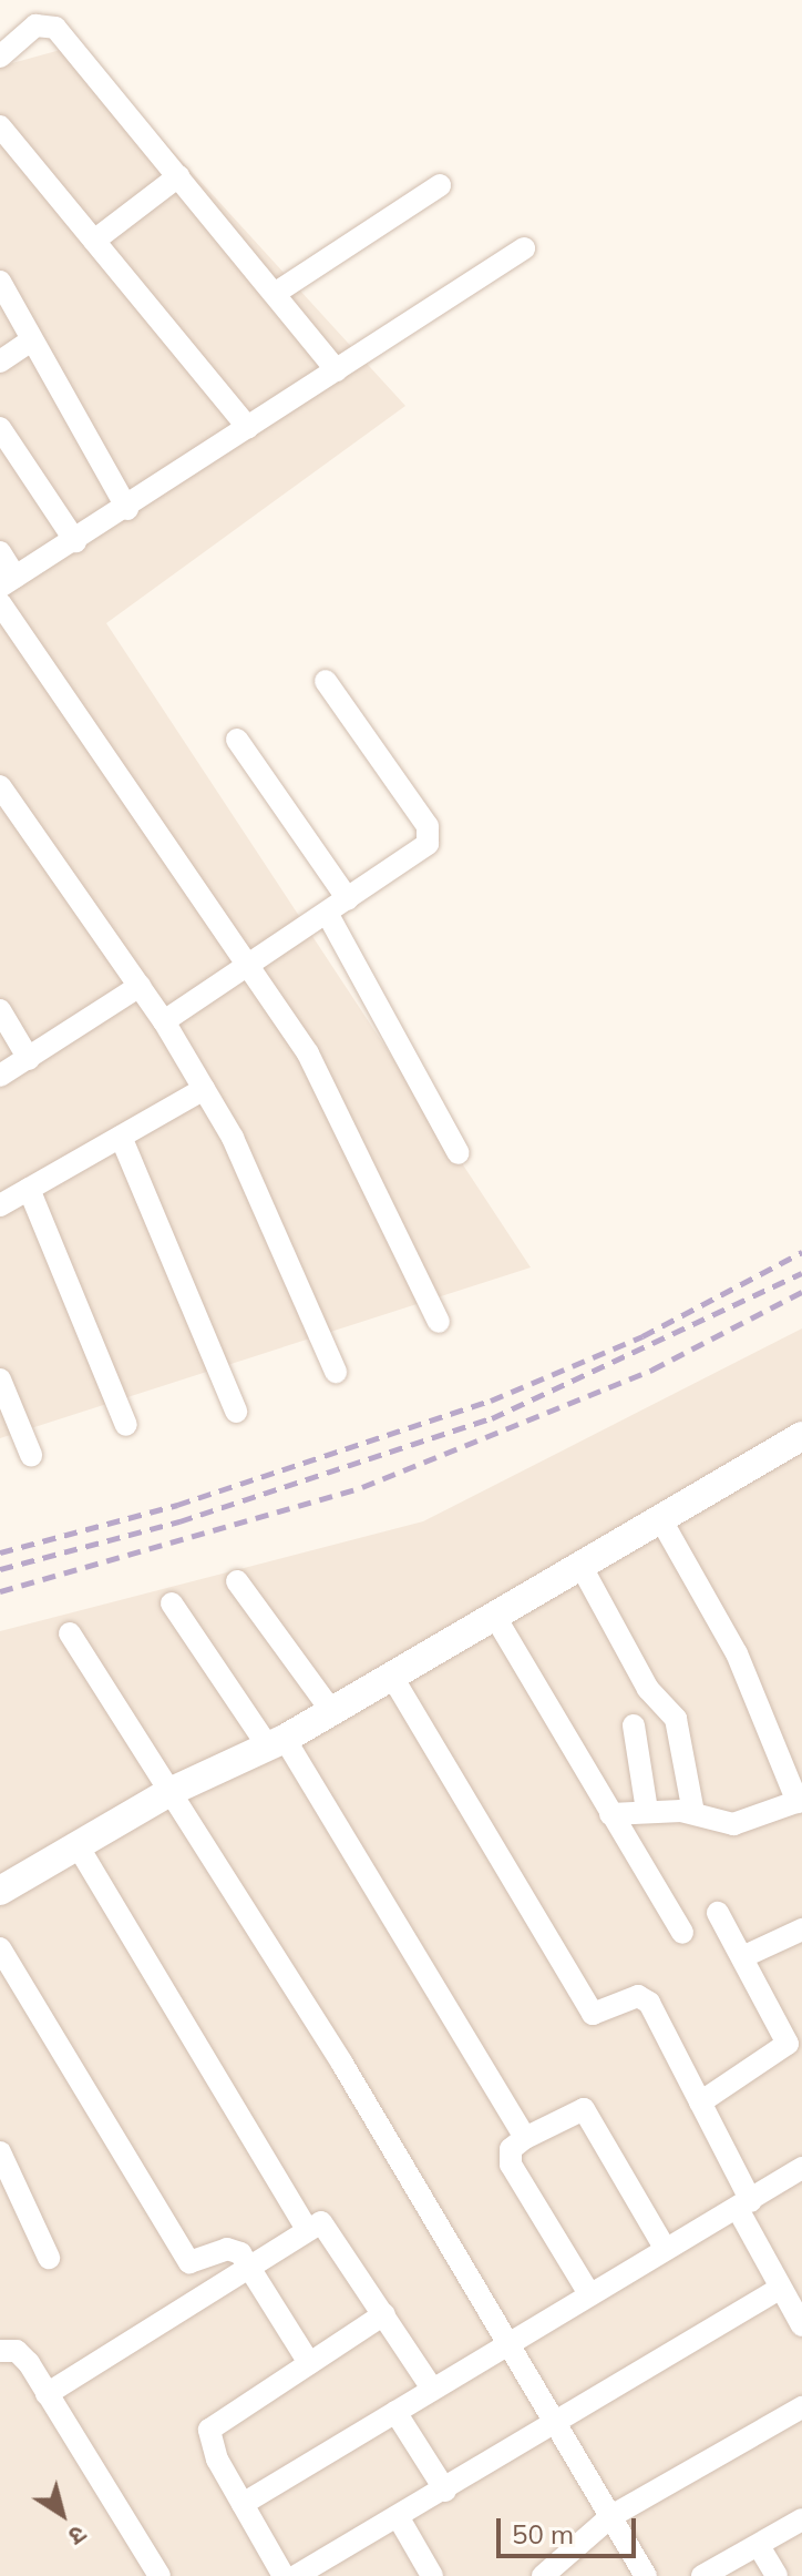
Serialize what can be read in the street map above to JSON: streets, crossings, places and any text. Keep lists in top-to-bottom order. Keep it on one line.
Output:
{"scale_bar":"50 m","north":"bottom right"}
